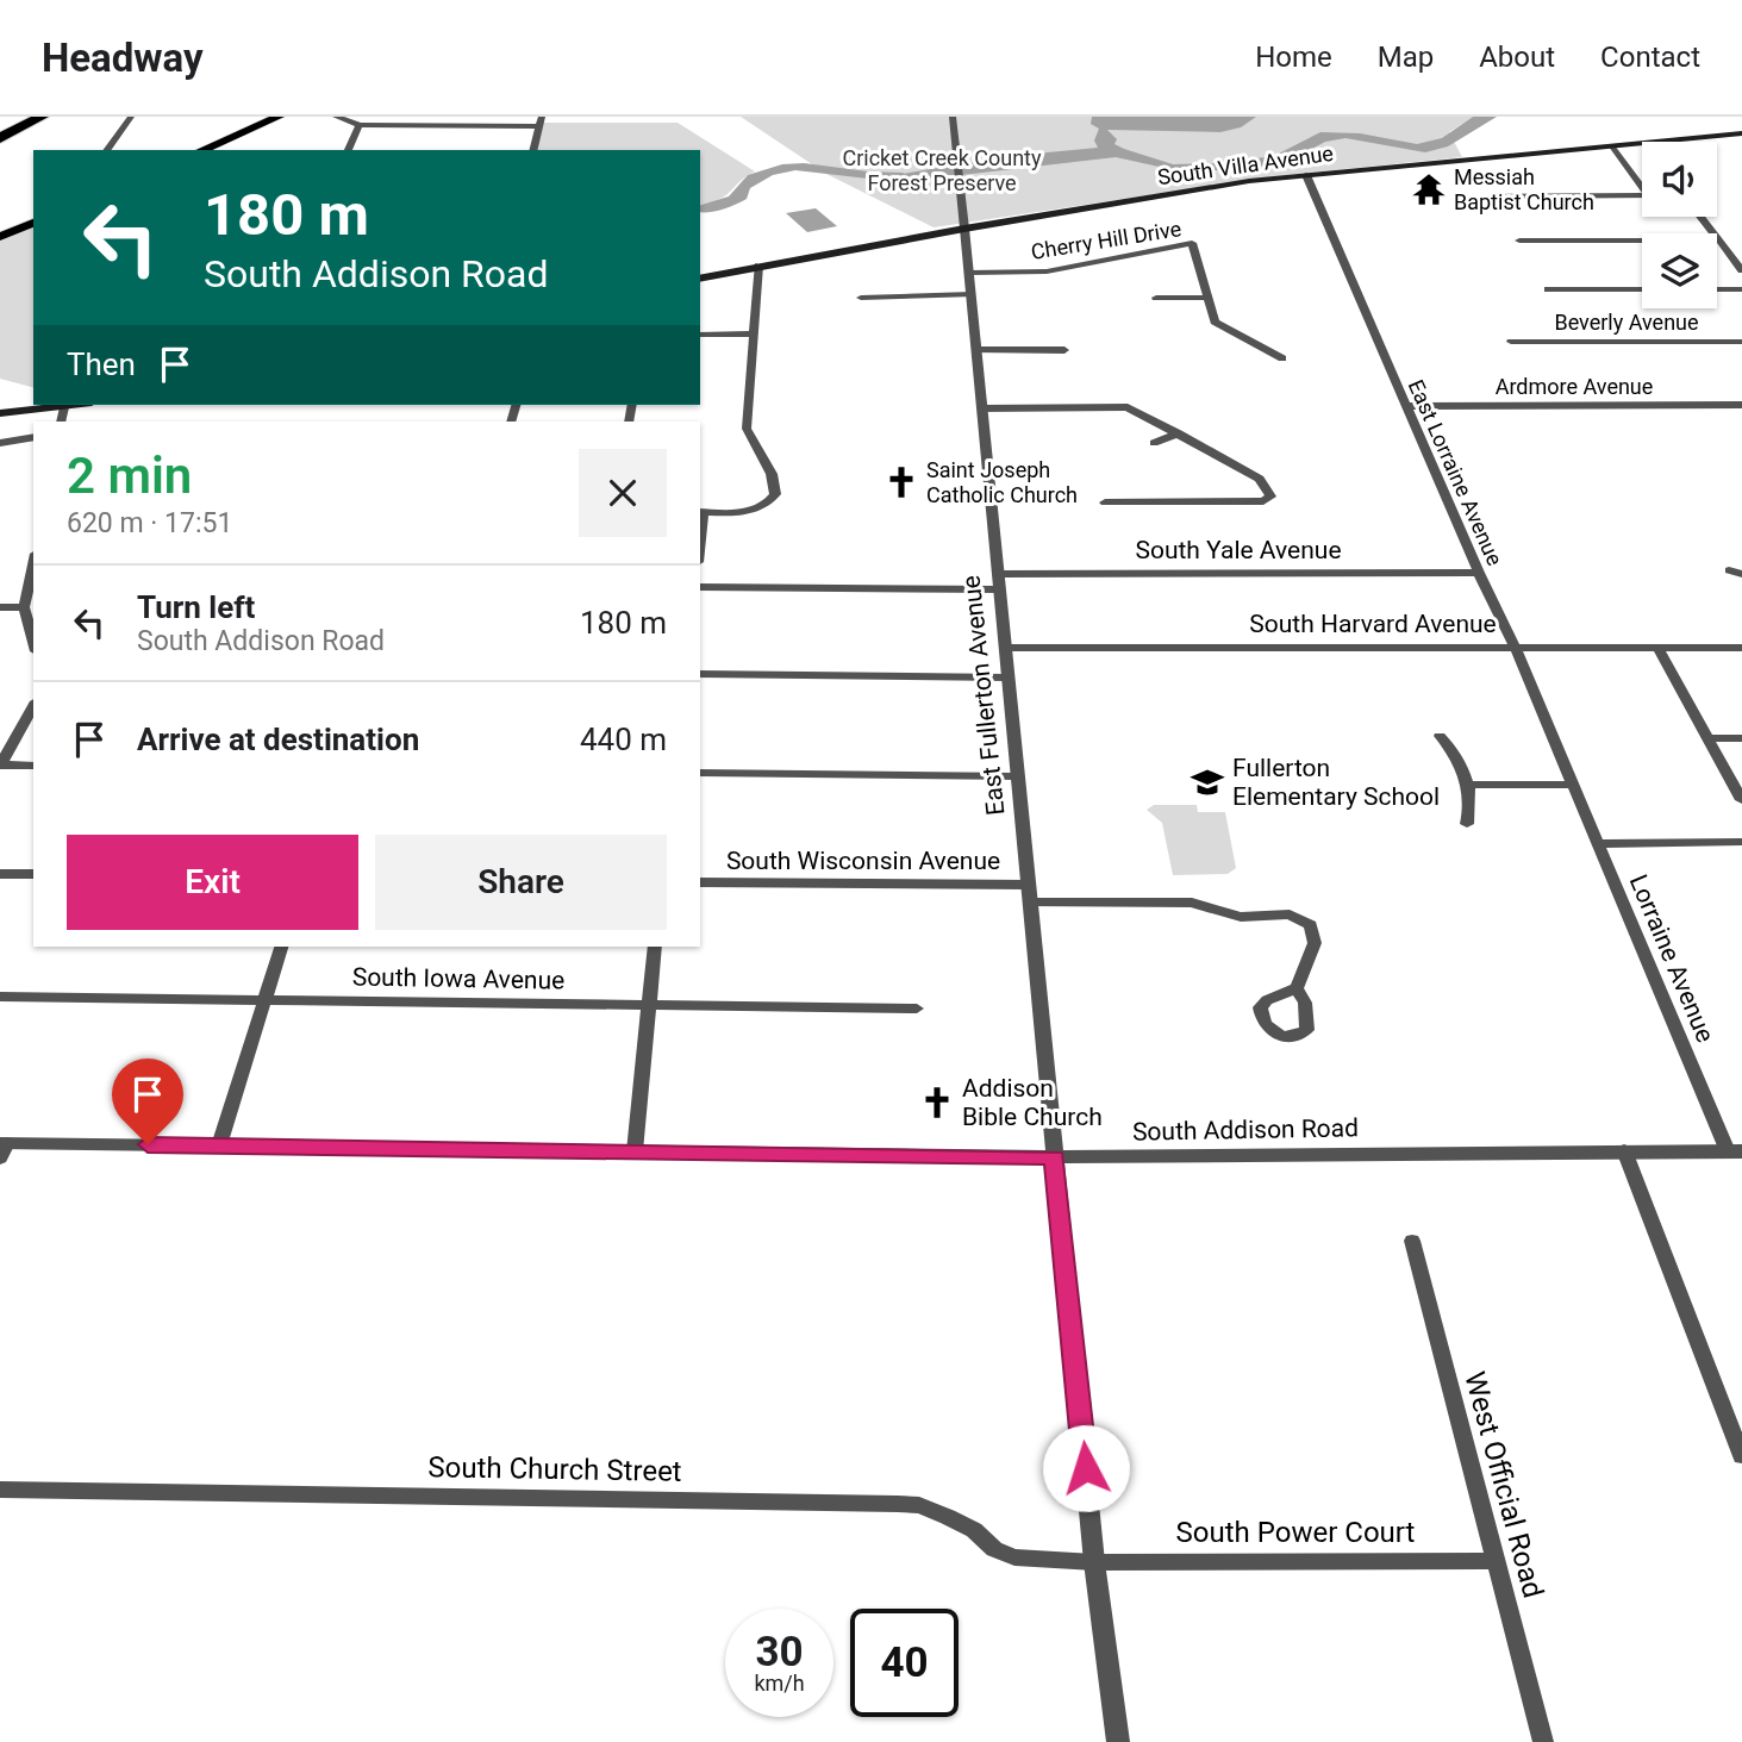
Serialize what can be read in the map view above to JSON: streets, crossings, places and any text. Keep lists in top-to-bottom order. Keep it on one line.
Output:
{"streets":{"main road":["South Villa Avenue"],"street":["Cherry Hill Drive","Beverly Avenue","Ardmore Avenue","East Lorraine Avenue","South Yale Avenue","South Harvard Avenue","East Fullerton Avenue","South Wisconsin Avenue","Lorraine Avenue","South Iowa Avenue","South Addison Road","South Church Street","West Official Road","South Power Court"]},"crossings":[["South Villa Avenue","East Lorraine Avenue"],["South Villa Avenue","East Fullerton Avenue"],["Cherry Hill Drive","East Fullerton Avenue"],["Ardmore Avenue","East Lorraine Avenue"],["East Lorraine Avenue","South Yale Avenue"],["East Lorraine Avenue","South Harvard Avenue"],["East Lorraine Avenue","Lorraine Avenue"],["South Yale Avenue","East Fullerton Avenue"],["South Harvard Avenue","East Fullerton Avenue"],["East Fullerton Avenue","South Wisconsin Avenue"],["East Fullerton Avenue","South Addison Road"],["East Fullerton Avenue","South Church Street"],["East Fullerton Avenue","South Power Court"],["Lorraine Avenue","South Addison Road"],["South Church Street","South Power Court"],["West Official Road","South Power Court"]],"parks":["Cricket Creek County Forest Preserve"],"places":{"temple":["Messiah Baptist Church"],"church":["Saint Joseph Catholic Church","Addison Bible Church"],"school or university":["Fullerton Elementary School"]},"page":{"header":"Headway","nav":["Home","Map","About","Contact"],"turn":["180 m","South Addison Road"],"then":"Then","heading":["2 min","620 m · 17:51"],"list":[{"name":"Turn left","note":"South Addison Road","value":"180 m"},{"name":"Arrive at destination","value":"440 m"}],"buttons":["Exit","Share"],"speed":"30 km/h","limit":"40"}}
